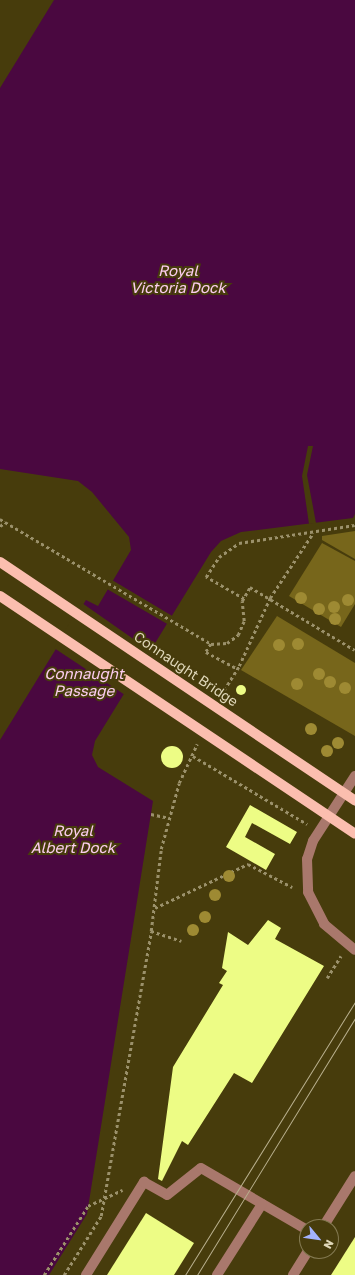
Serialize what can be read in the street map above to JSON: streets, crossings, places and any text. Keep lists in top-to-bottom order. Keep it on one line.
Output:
{"streets":{"main road":["Connaught Bridge"]},"water":["Royal Victoria Dock","Connaught Passage","Royal Albert Dock"],"north":"bottom right"}
